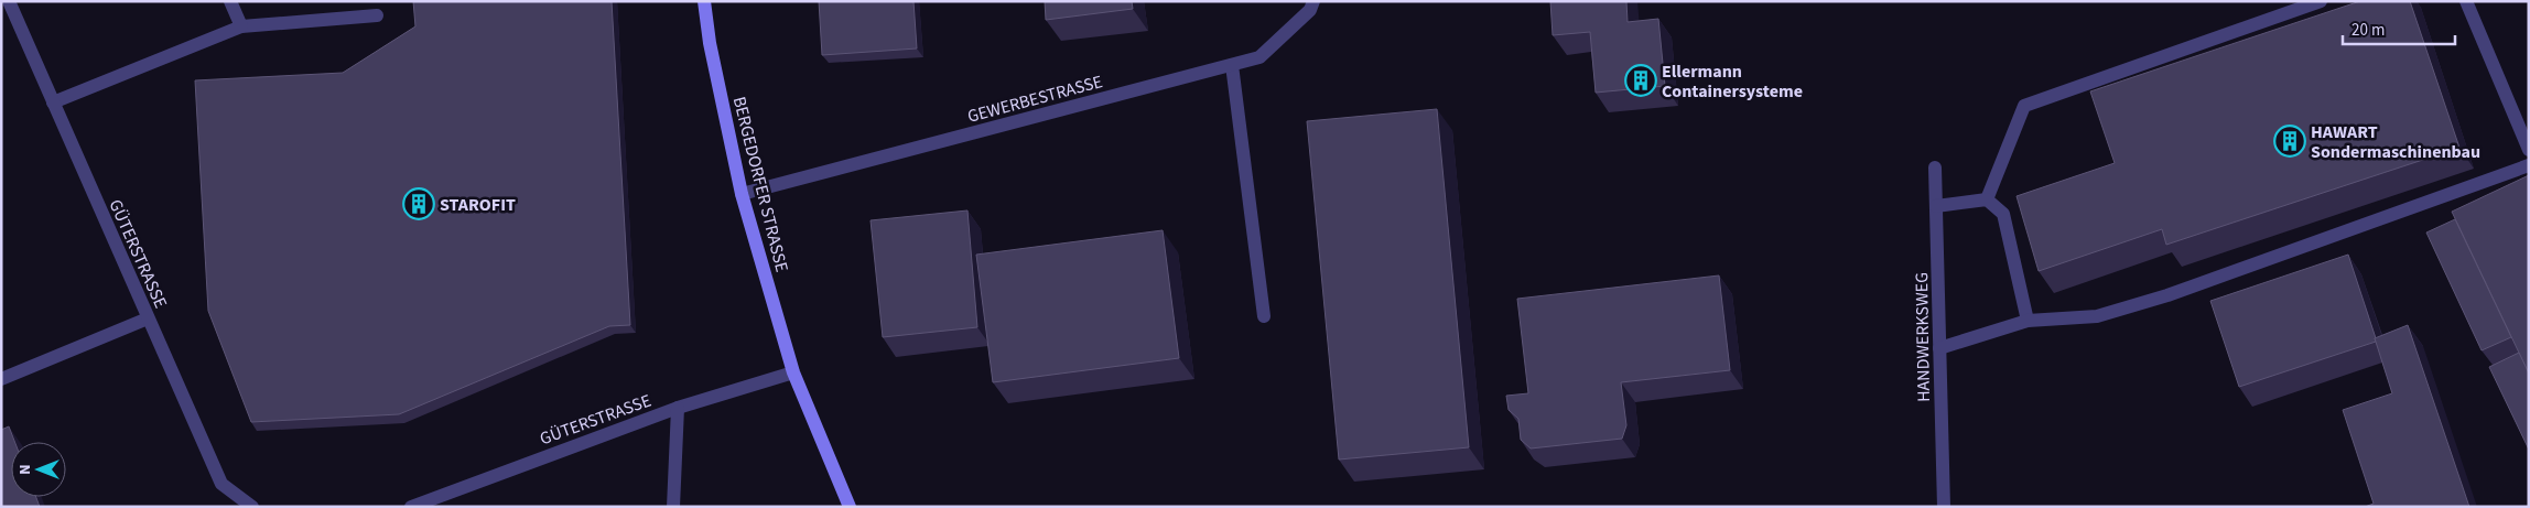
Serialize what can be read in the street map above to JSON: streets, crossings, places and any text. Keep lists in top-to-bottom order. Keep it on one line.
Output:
{"streets":{"street":["GEWERBESTRASSE","BERGEDORFER STRASSE","GÜTERSTRASSE","HANDWERKSWEG"]},"crossings":[["GEWERBESTRASSE","BERGEDORFER STRASSE"],["BERGEDORFER STRASSE","GÜTERSTRASSE"]],"places":{"building":["Ellermann Containersysteme","HAWART Sondermaschinenbau","STAROFIT"]},"scale_bar":"20 m","north":"left"}
